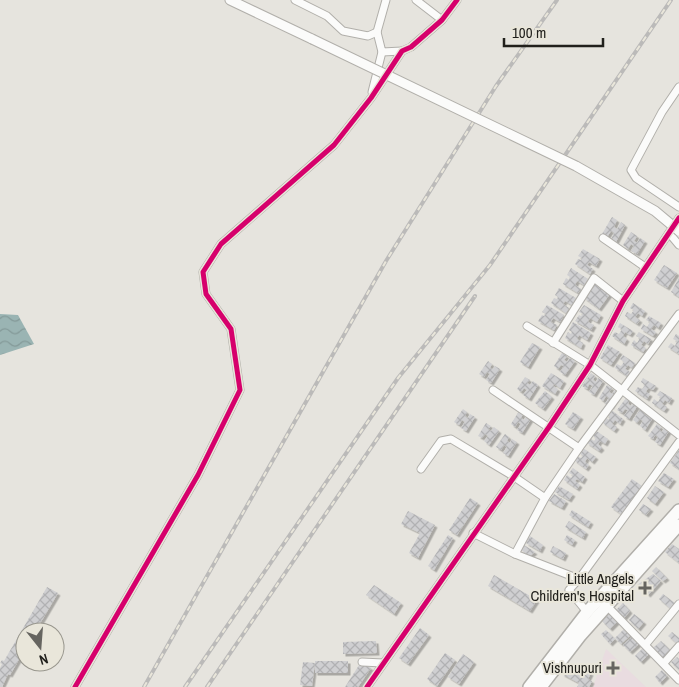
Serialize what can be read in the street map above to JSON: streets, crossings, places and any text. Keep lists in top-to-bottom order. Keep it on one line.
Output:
{"places":{"health":["Little Angels Children's Hospital","Vishnupuri"]},"scale_bar":"100 m","north":"bottom"}
